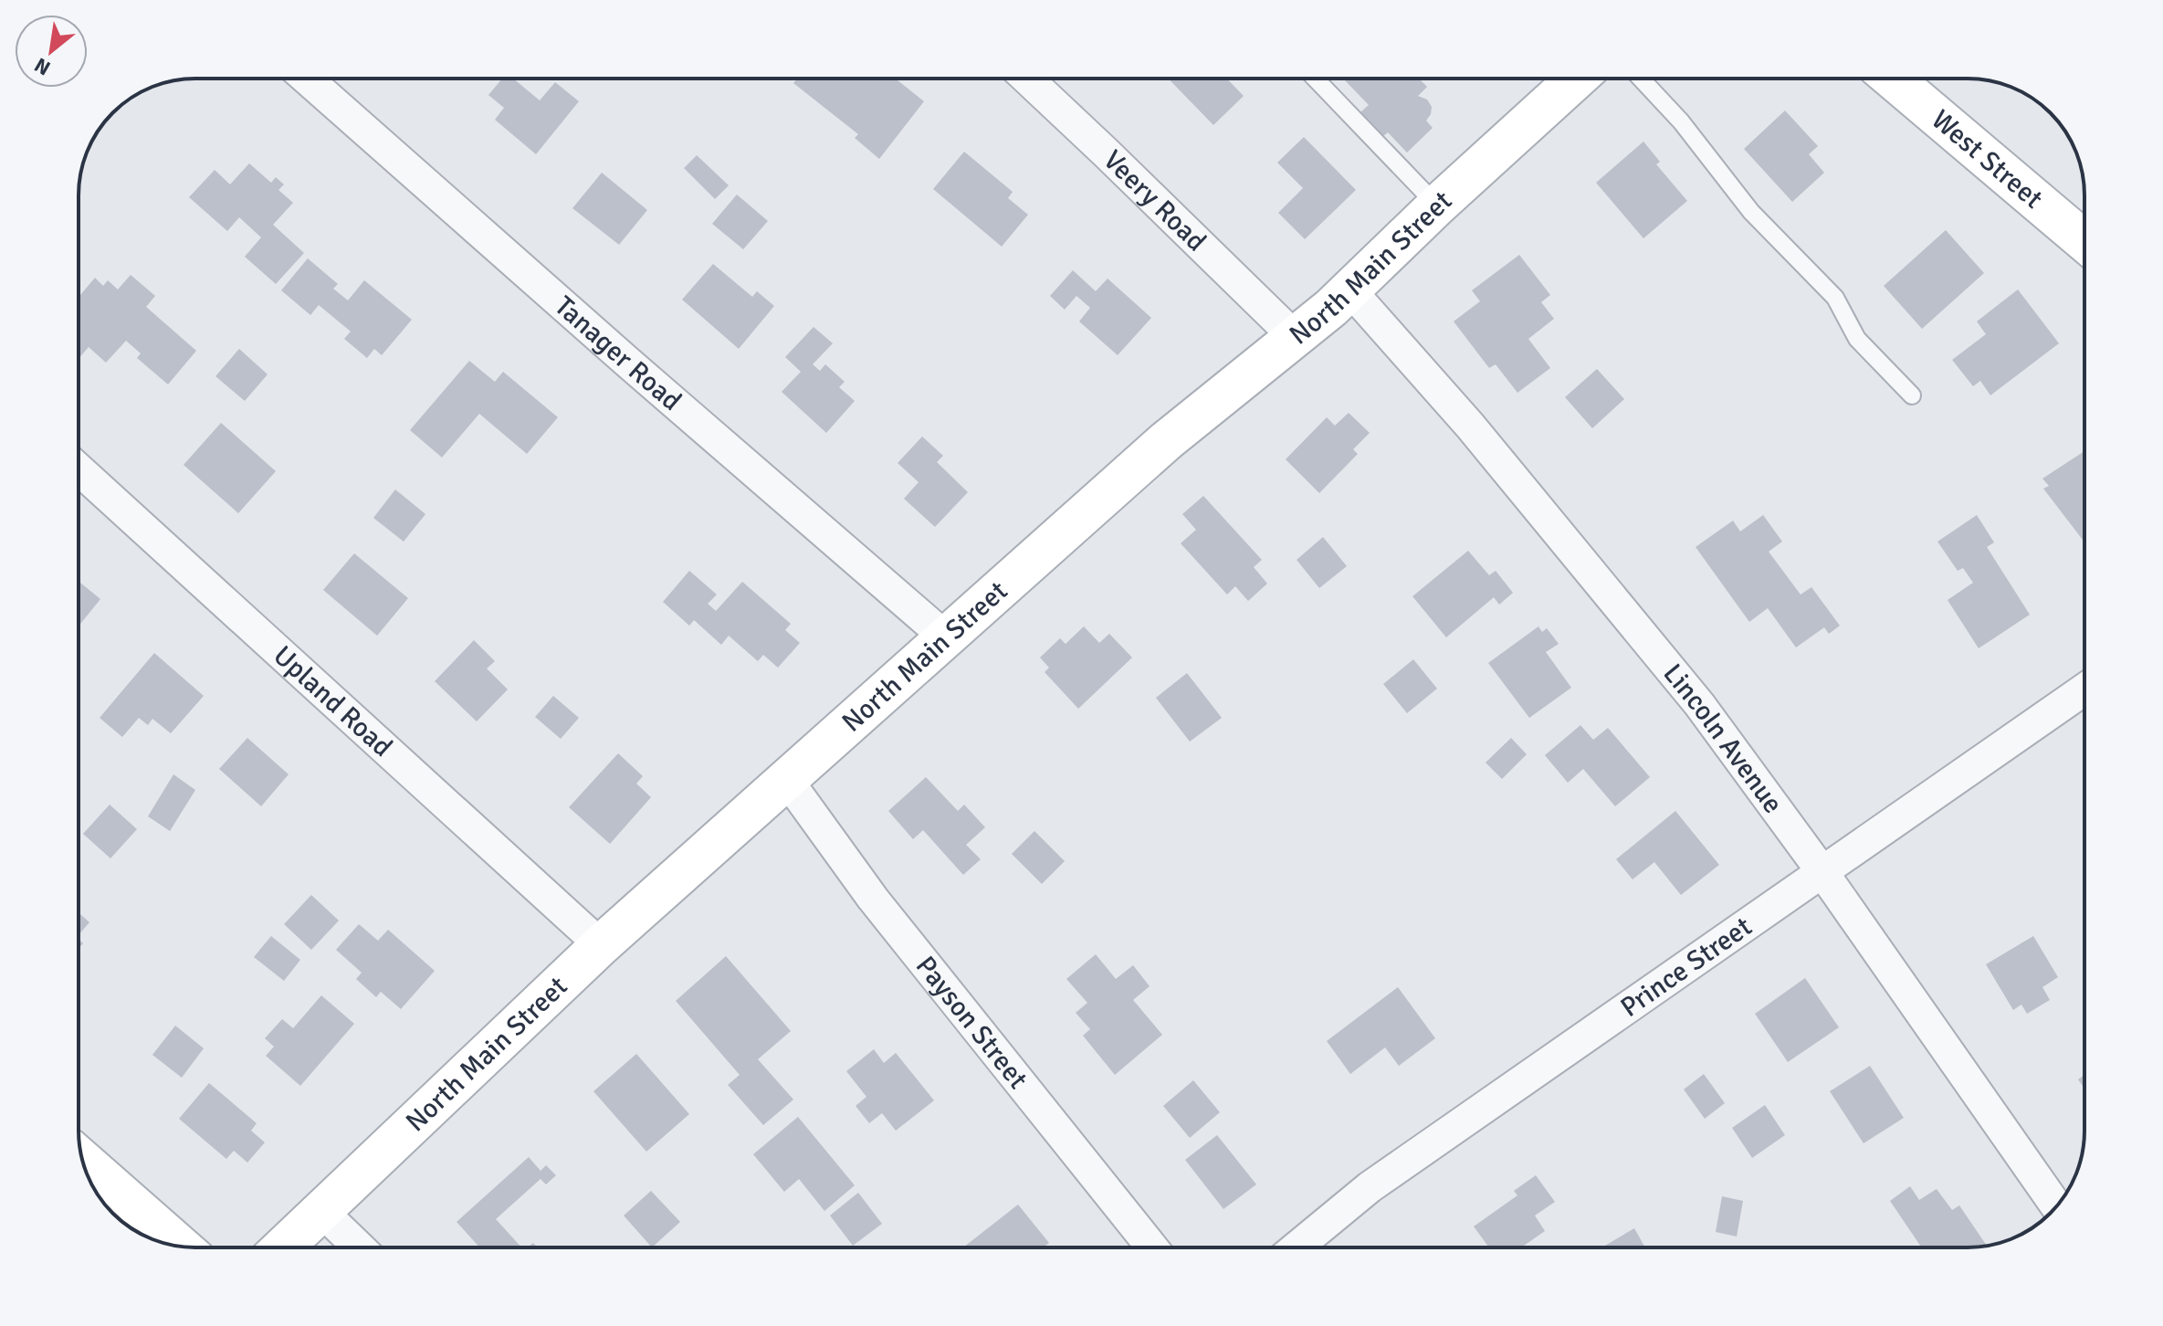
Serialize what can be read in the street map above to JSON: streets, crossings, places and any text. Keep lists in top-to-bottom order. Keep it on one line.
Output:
{"streets":{"main road":["West Street","North Main Street"],"street":["Veery Road","Tanager Road","Upland Road","Lincoln Avenue","Prince Street","Payson Street"]},"crossings":[["Veery Road","North Main Street"],["North Main Street","Tanager Road"],["North Main Street","Upland Road"],["North Main Street","Lincoln Avenue"],["North Main Street","Payson Street"],["Lincoln Avenue","Prince Street"]],"north":"bottom left"}
